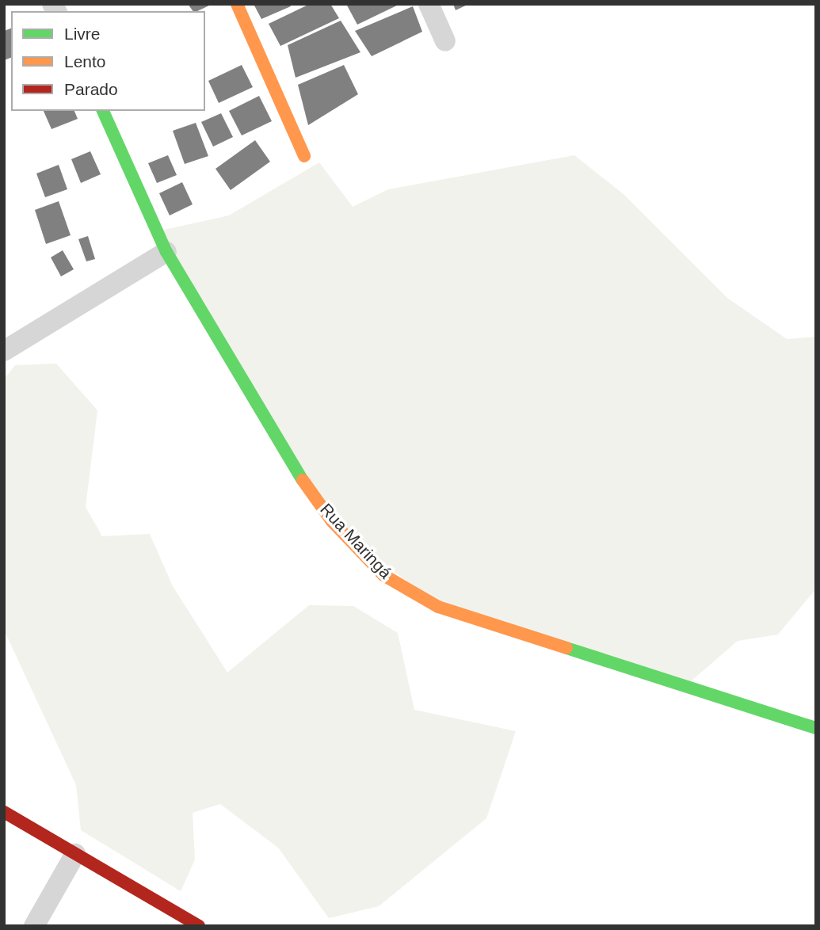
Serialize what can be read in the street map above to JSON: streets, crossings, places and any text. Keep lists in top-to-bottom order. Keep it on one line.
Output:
{"streets":{"street":["Rua Maringá"]},"legend":["Livre","Lento","Parado"]}
